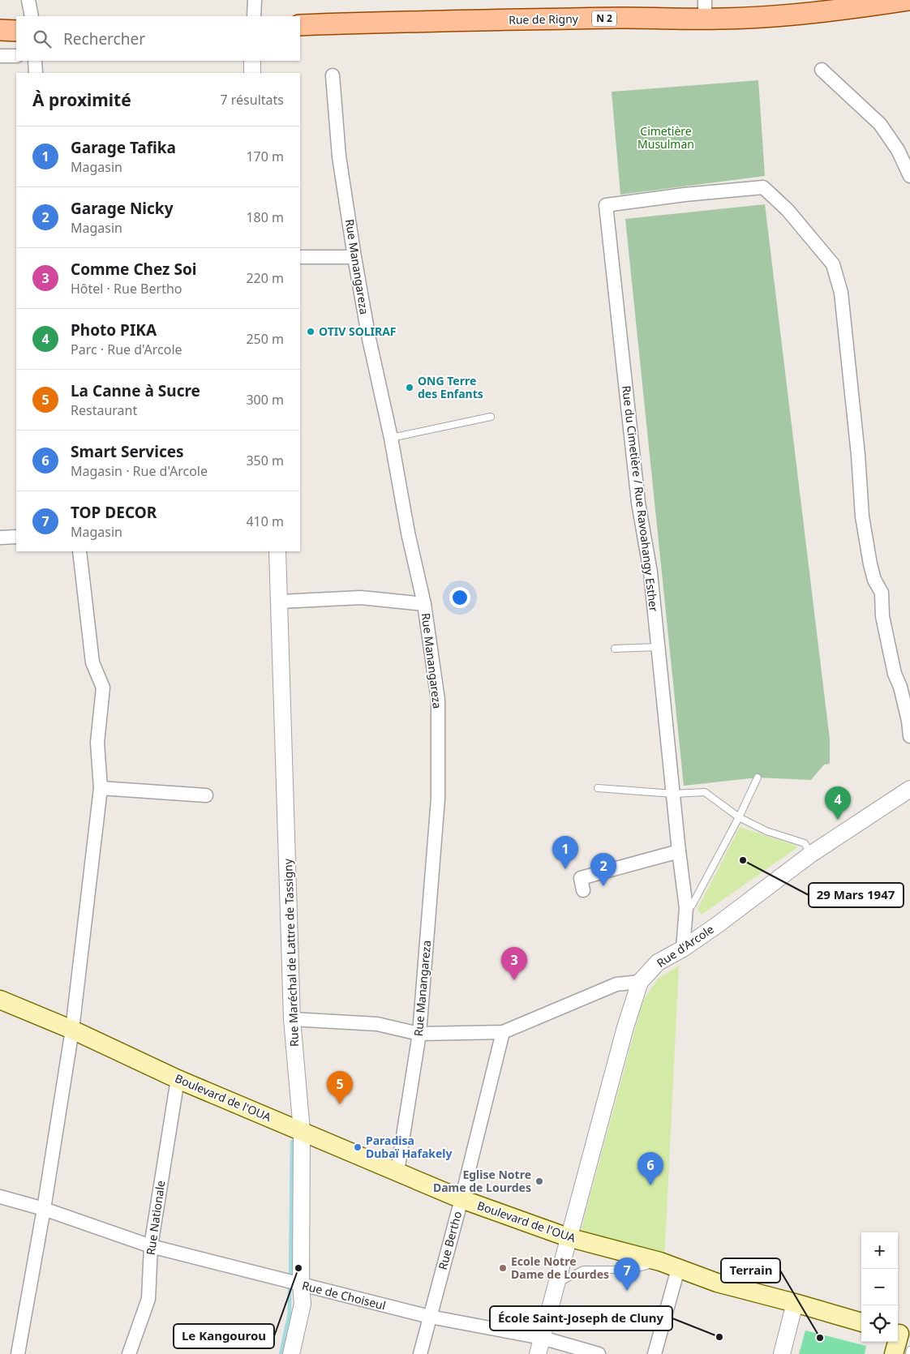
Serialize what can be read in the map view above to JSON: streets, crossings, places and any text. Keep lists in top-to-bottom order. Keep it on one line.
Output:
{"streets":{"main road":["N 2","Rue de Rigny","Boulevard de l'OUA"],"street":["Rue Manangareza","Rue du Cimetière / Rue Ravoahangy Esther","Rue d'Arcole","Rue Maréchal de Lattre de Tassigny","Rue Nationale","Rue Bertho","Rue de Choiseul"]},"crossings":[["Rue Manangareza","Boulevard de l'OUA"],["Rue du Cimetière / Rue Ravoahangy Esther","Rue d'Arcole"],["Rue d'Arcole","Boulevard de l'OUA"],["Rue d'Arcole","Rue de Choiseul"],["Rue Maréchal de Lattre de Tassigny","Boulevard de l'OUA"],["Rue Maréchal de Lattre de Tassigny","Rue de Choiseul"],["Boulevard de l'OUA","Rue Nationale"],["Boulevard de l'OUA","Rue Bertho"],["Rue Nationale","Rue de Choiseul"],["Rue Bertho","Rue de Choiseul"]],"parks":["Cimetière Musulman"],"places":["OTIV SOLIRAF","ONG Terre des Enfants","29 Mars 1947","Paradisa Dubaï Hafakely","Eglise Notre Dame de Lourdes","Le Kangourou","Ecole Notre Dame de Lourdes","École Saint-Joseph de Cluny","Terrain"],"page":{"search":"Rechercher","heading":["À proximité","7 résultats"],"list":[{"mark":"1","name":"Garage Tafika","note":"Magasin","value":"170 m"},{"mark":"2","name":"Garage Nicky","note":"Magasin","value":"180 m"},{"mark":"3","name":"Comme Chez Soi","note":"Hôtel · Rue Bertho","value":"220 m"},{"mark":"4","name":"Photo PIKA","note":"Parc · Rue d'Arcole","value":"250 m"},{"mark":"5","name":"La Canne à Sucre","note":"Restaurant","value":"300 m"},{"mark":"6","name":"Smart Services","note":"Magasin · Rue d'Arcole","value":"350 m"},{"mark":"7","name":"TOP DECOR","note":"Magasin","value":"410 m"}],"pins":["4","1","2","3","5","6","7"],"map_buttons":["+","−"]}}
